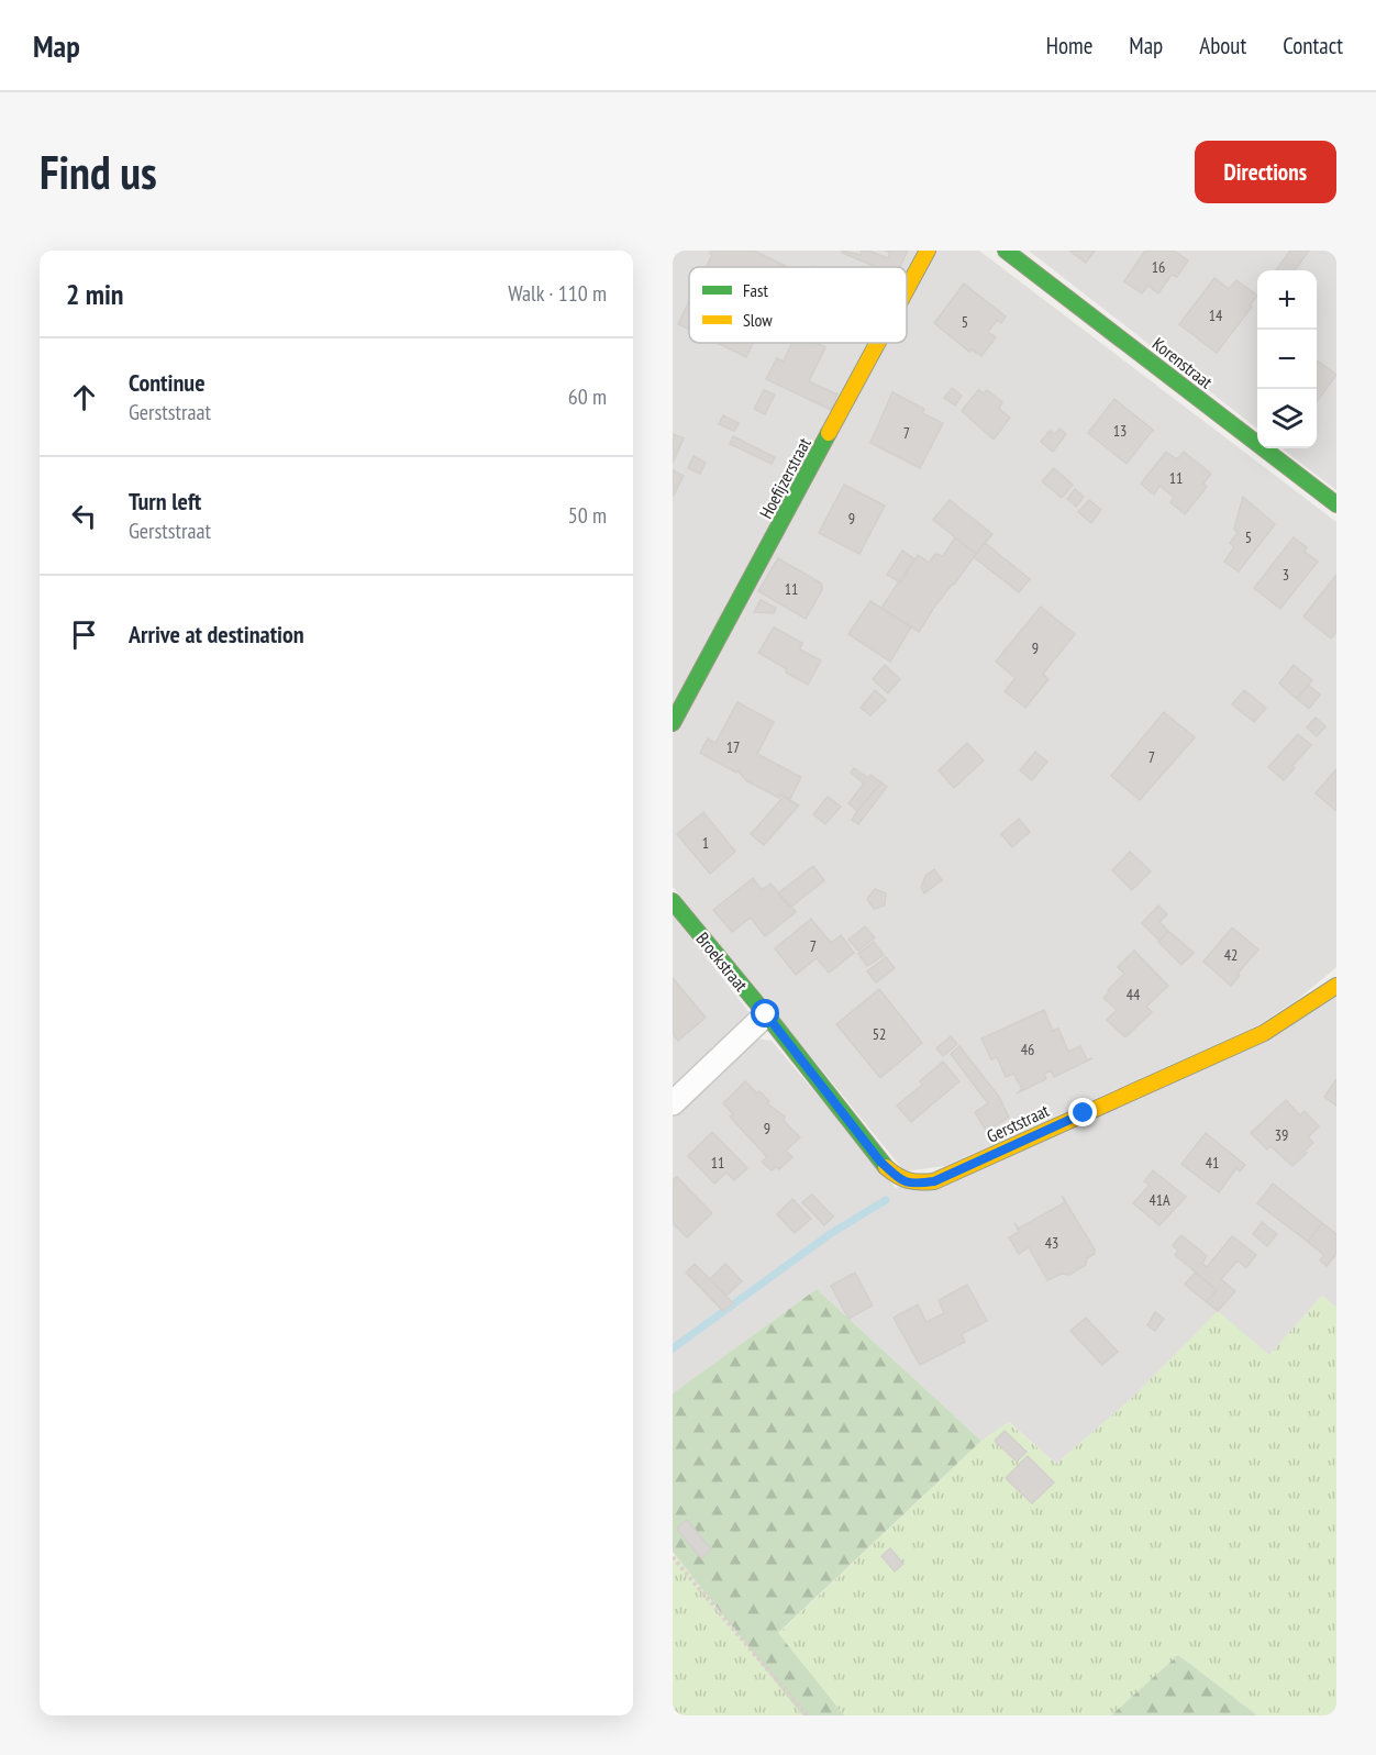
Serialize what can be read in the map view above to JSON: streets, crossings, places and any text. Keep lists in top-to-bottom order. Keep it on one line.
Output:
{"streets":{"street":["Korenstraat","Hoefijzerstraat","Broekstraat","Gerststraat"]},"crossings":[["Broekstraat","Gerststraat"]],"house_numbers":["16","14","5","13","7","11","9","5","3","11","9","17","7","1","7","42","44","52","46","9","39","11","41","41A","43"],"legend":["Fast","Slow"],"page":{"header":"Map","nav":["Home","Map","About","Contact"],"buttons":"Directions","title":"Find us","heading":["2 min","Walk · 110 m"],"map_buttons":["+","−"],"list":[["Continue","Gerststraat","60 m"],["Turn left","Gerststraat","50 m"],"Arrive at destination"]}}
